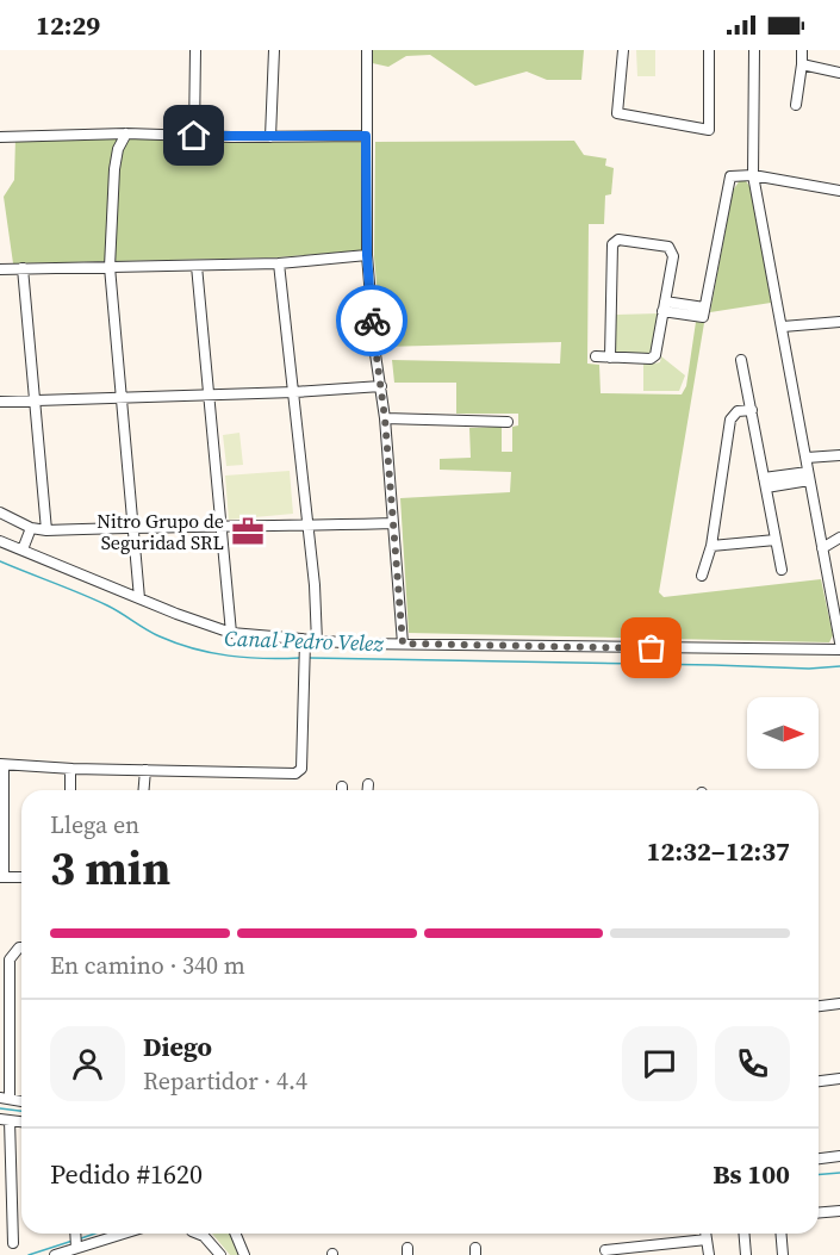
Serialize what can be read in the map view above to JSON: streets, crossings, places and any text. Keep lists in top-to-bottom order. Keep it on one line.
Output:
{"water":["Canal Pedro Velez"],"places":{"office":["Nitro Grupo de Seguridad SRL"]},"north":"right","page":{"status":"12:29","heading":["3 min","Llega en","12:32–12:37"],"panel":["Diego","Repartidor · 4.4","Pedido #1620","Bs 100"],"bar":"En camino · 340 m"}}
